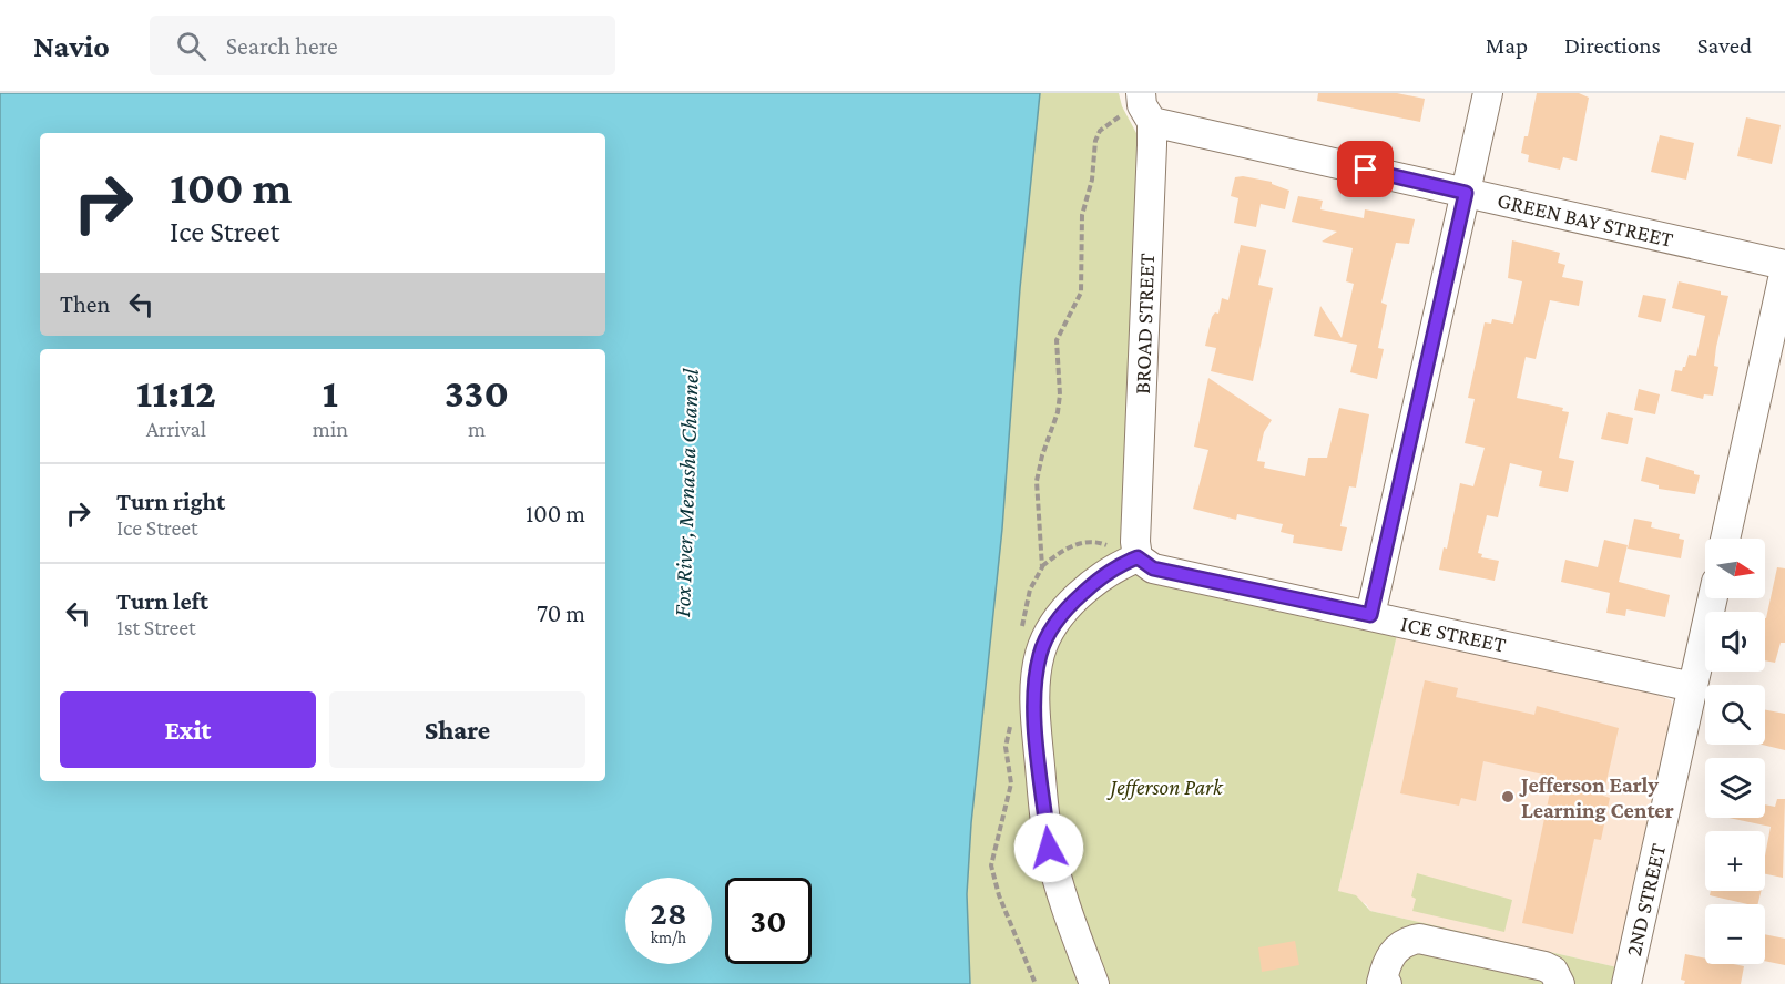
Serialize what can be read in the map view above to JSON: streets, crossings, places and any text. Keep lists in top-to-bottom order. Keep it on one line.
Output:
{"streets":{"street":["GREEN BAY STREET","BROAD STREET","ICE STREET","2ND STREET"]},"crossings":[["GREEN BAY STREET","BROAD STREET"],["BROAD STREET","ICE STREET"],["ICE STREET","2ND STREET"]],"water":["Fox River, Menasha Channel"],"parks":["Jefferson Park"],"places":["Jefferson Early Learning Center"],"north":"right","page":{"header":"Navio","search":"Search here","nav":["Map","Directions","Saved"],"turn":["100 m","Ice Street"],"then":"Then","eta":["11:12","Arrival","1","min","330","m"],"list":[{"name":"Turn right","note":"Ice Street","value":"100 m"},{"name":"Turn left","note":"1st Street","value":"70 m"}],"map_buttons":["+","−"],"buttons":["Exit","Share"],"speed":"28 km/h","limit":"30"}}
